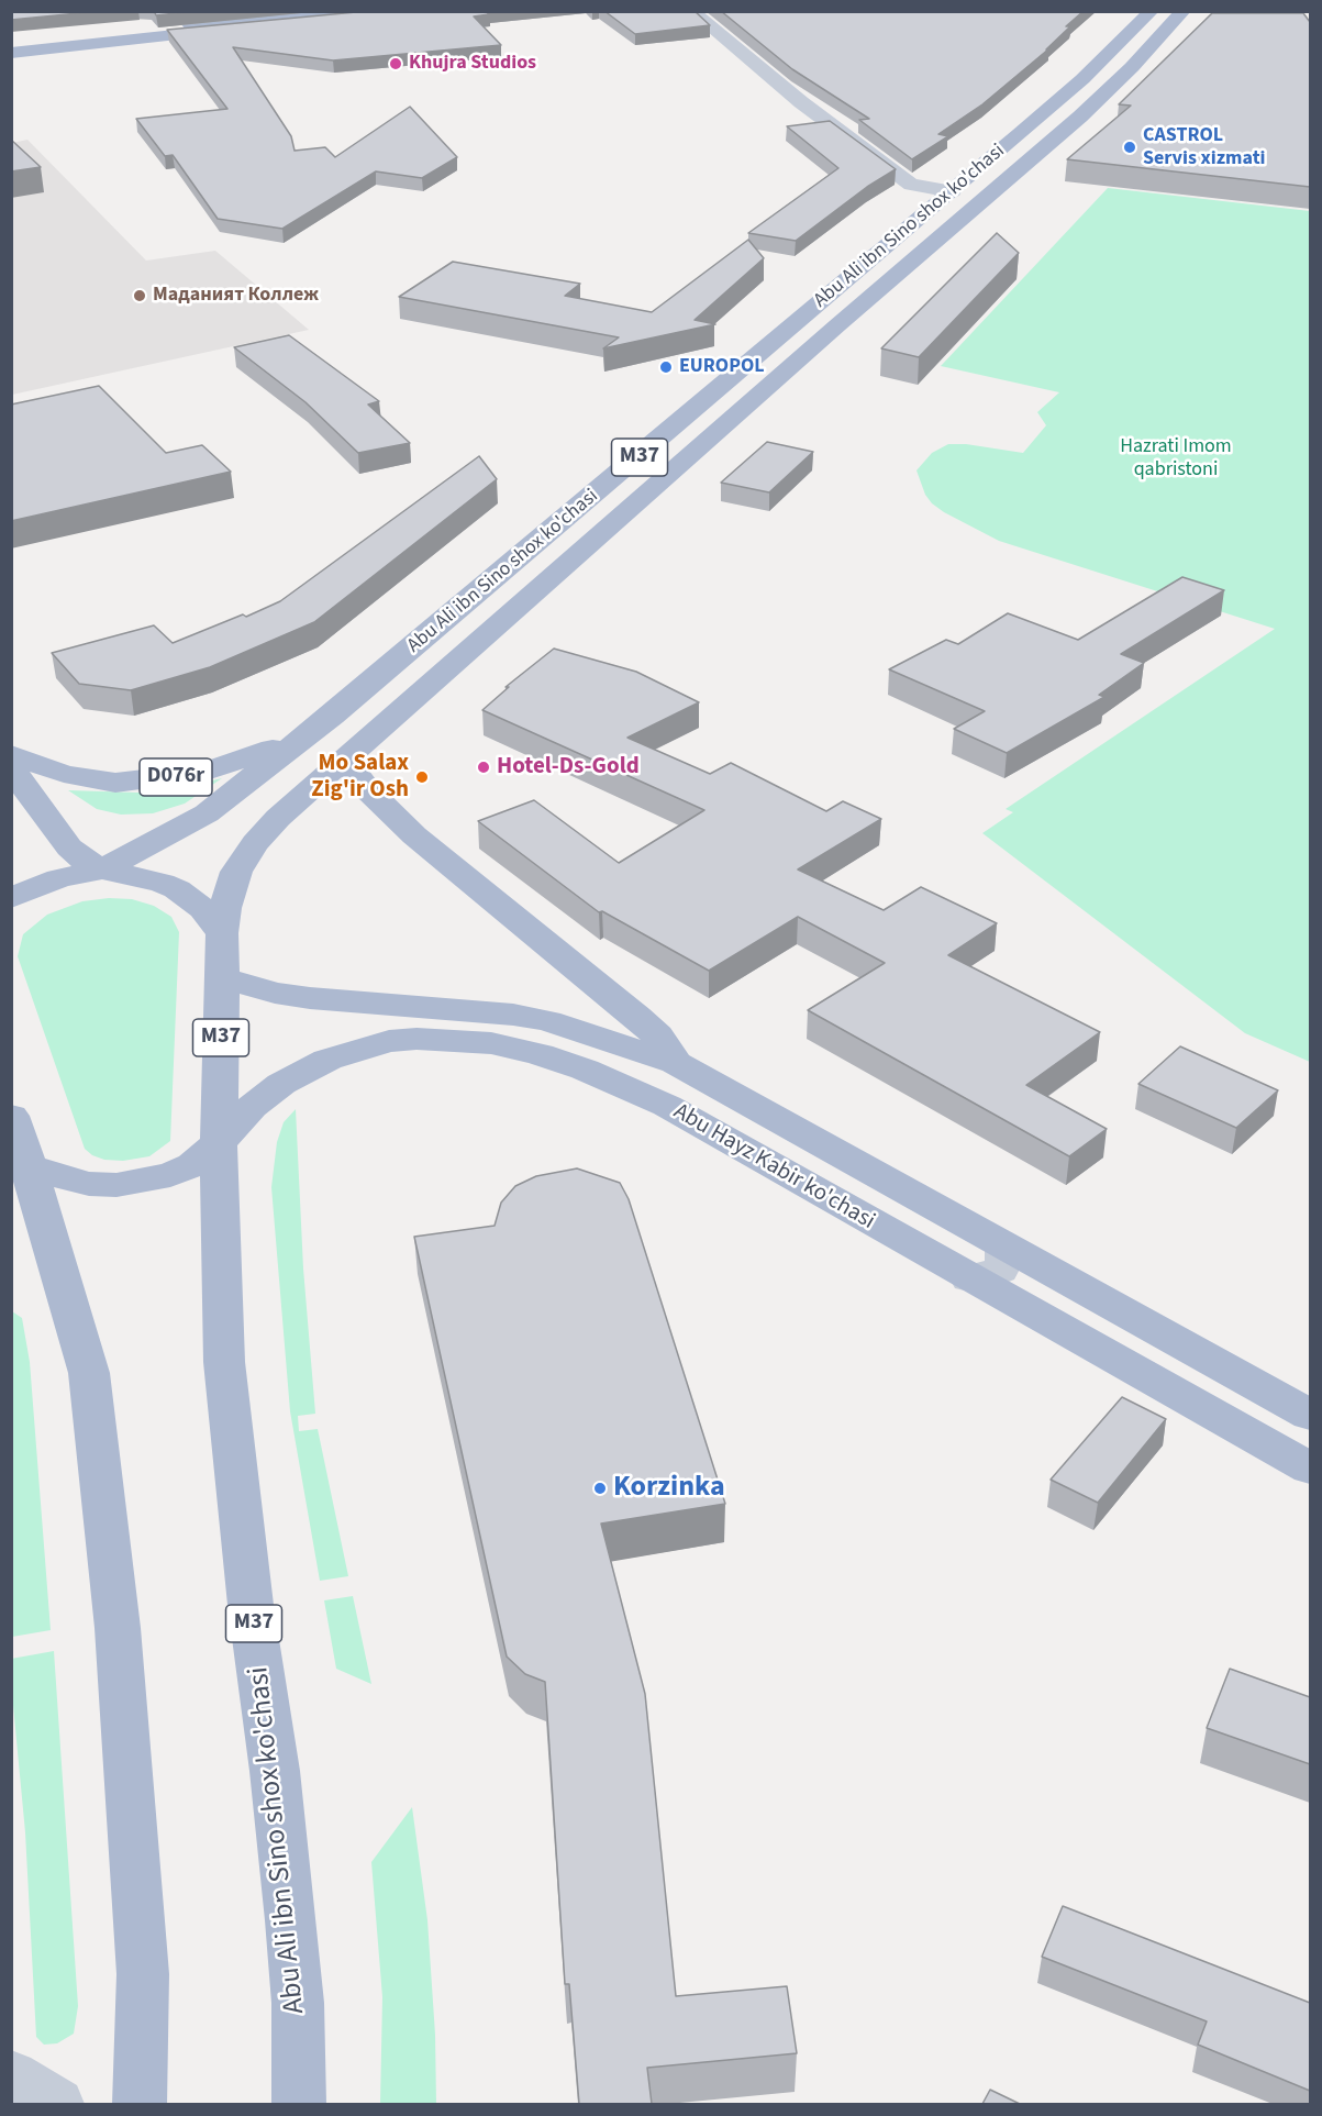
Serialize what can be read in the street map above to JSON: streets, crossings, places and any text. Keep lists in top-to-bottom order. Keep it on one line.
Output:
{"streets":{"main road":["Abu Ali ibn Sino shox ko'chasi","M37","D076r","Abu Hayz Kabir ko'chasi"]},"crossings":[["Abu Ali ibn Sino shox ko'chasi","M37"],["Abu Ali ibn Sino shox ko'chasi","D076r"],["Abu Ali ibn Sino shox ko'chasi","Abu Hayz Kabir ko'chasi"],["M37","Abu Hayz Kabir ko'chasi"]],"parks":["Hazrati Imom qabristoni"],"places":["Khujra Studios","CASTROL Servis xizmati","Маданият Коллеж","EUROPOL","Hotel-Ds-Gold","Mo Salax Zig'ir Osh","Korzinka"]}
